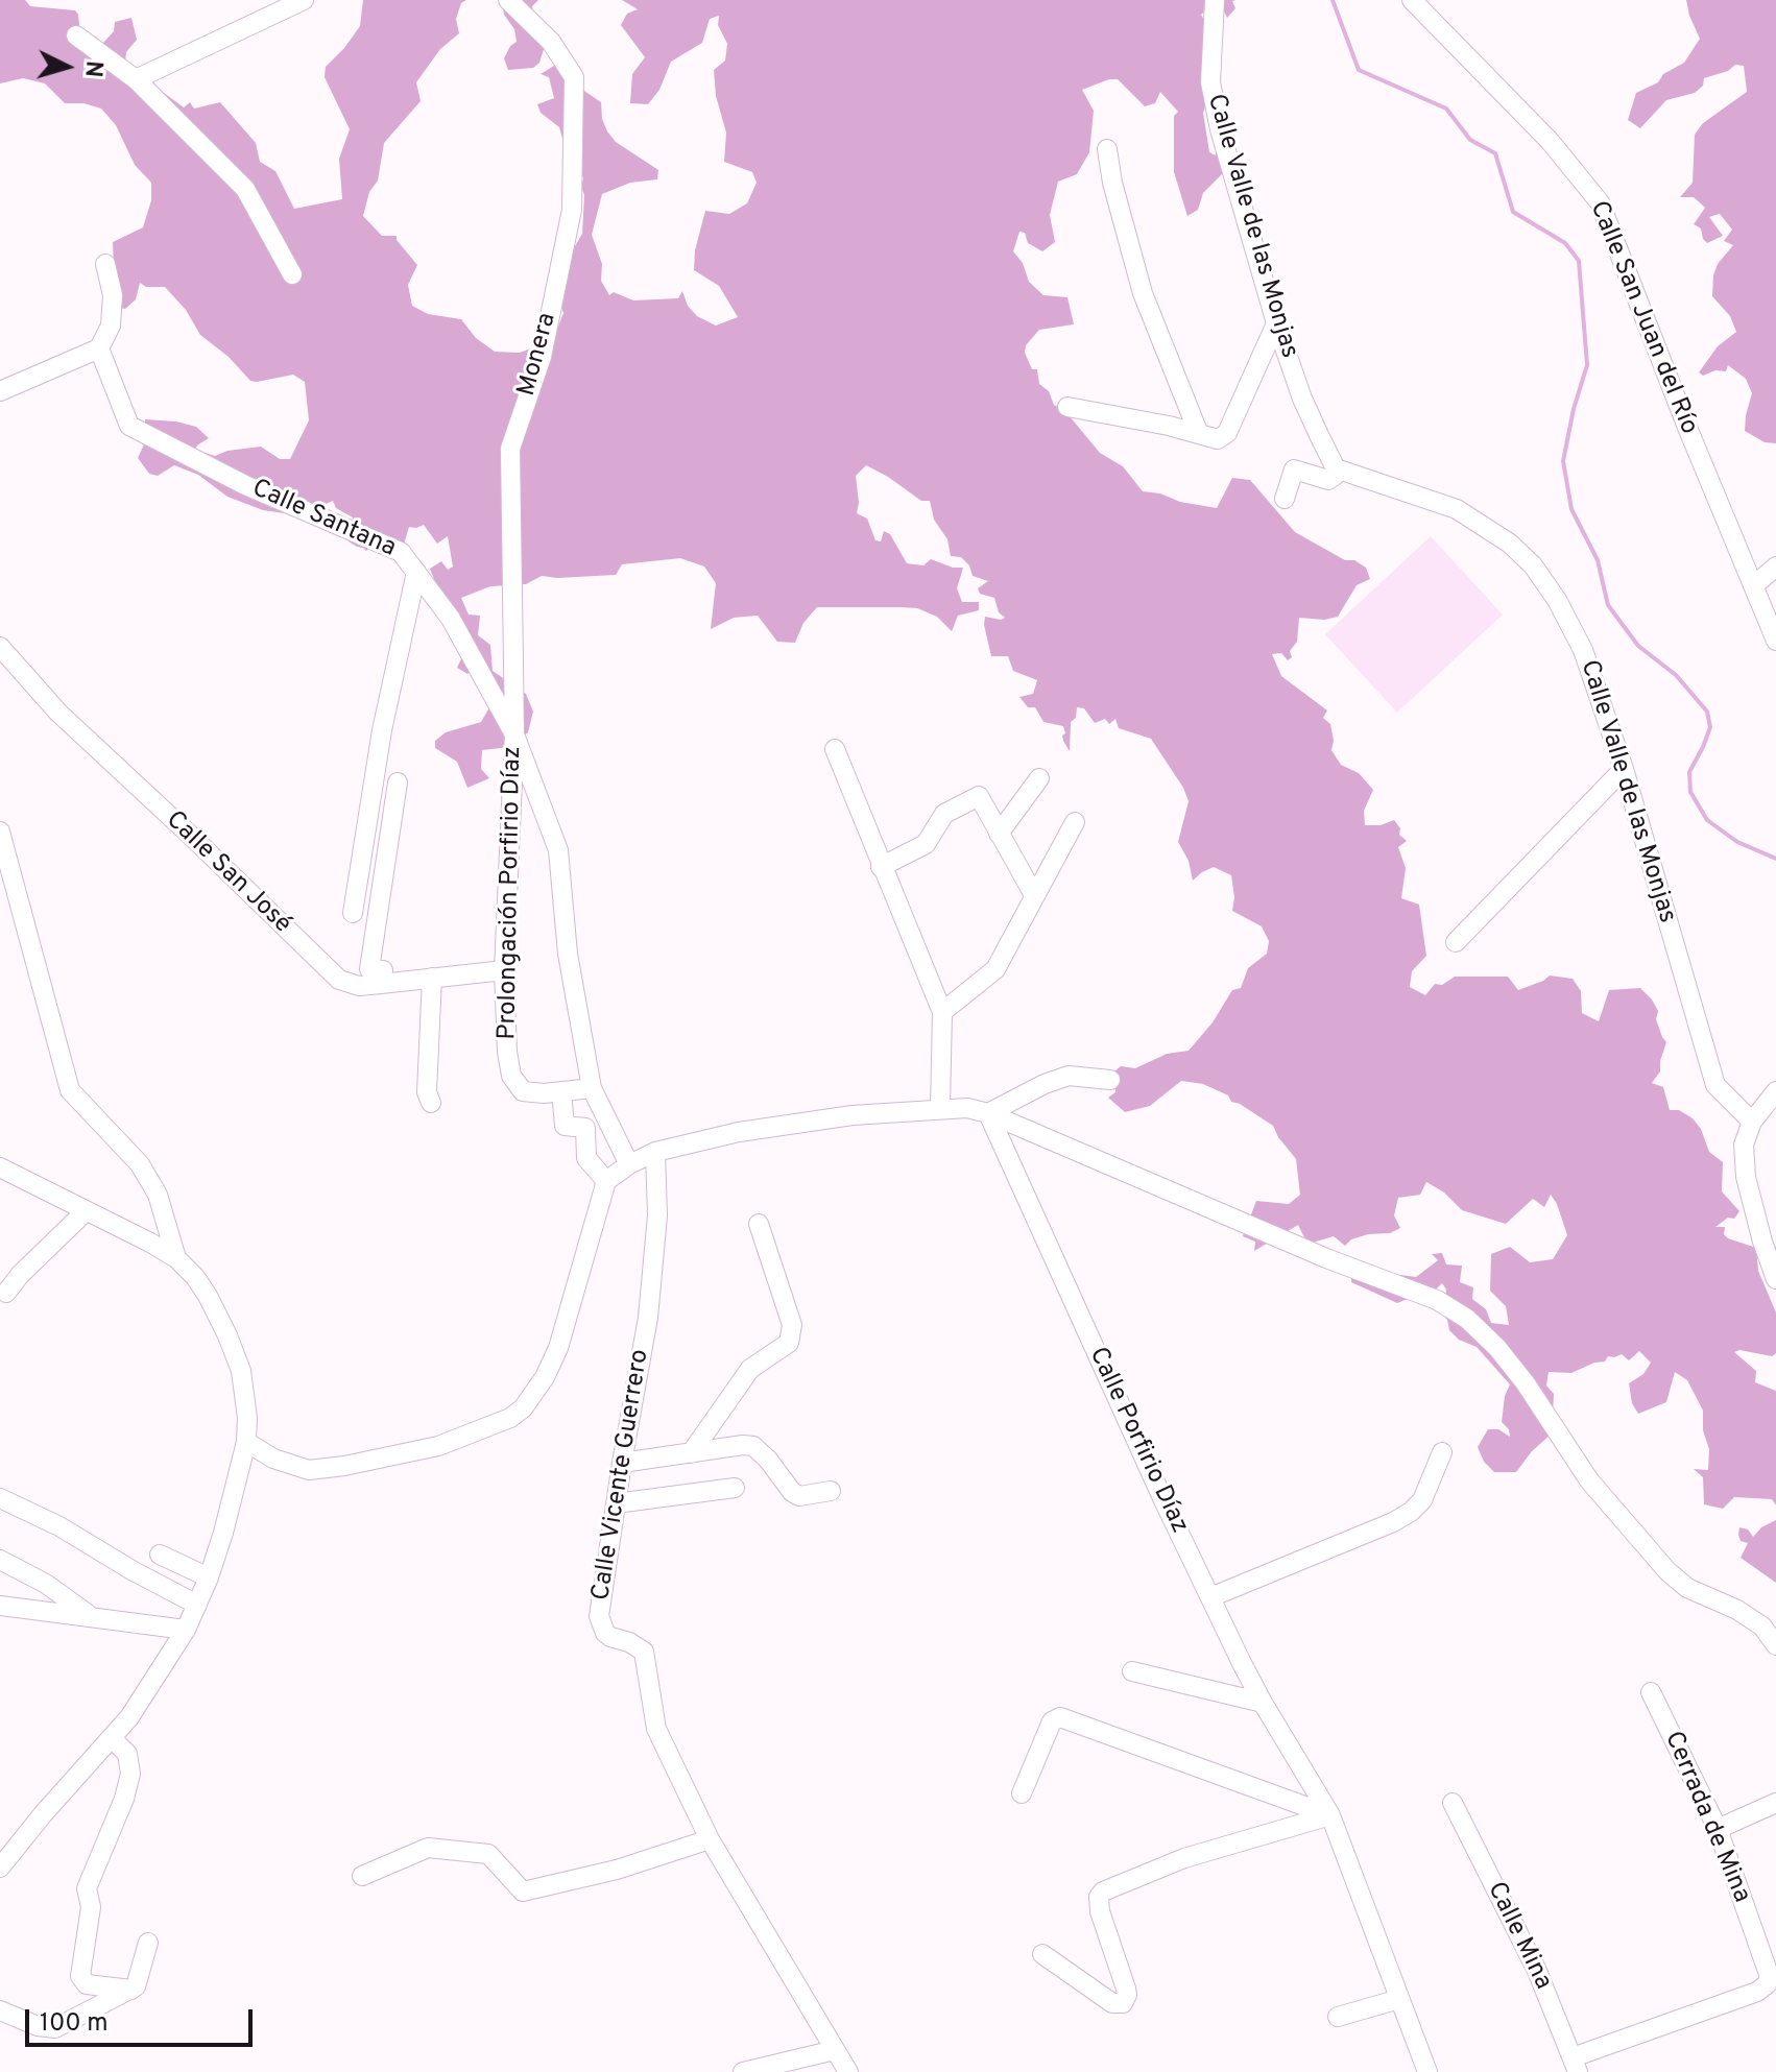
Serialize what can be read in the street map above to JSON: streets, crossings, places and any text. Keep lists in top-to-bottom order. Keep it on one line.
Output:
{"streets":{"street":["Calle Valle de las Monjas","Calle San Juan del Río","Monera","Calle Santana","Calle San José","Prolongación Porfirio Díaz","Calle Porfirio Díaz","Calle Vicente Guerrero","Cerrada de Mina","Calle Mina"]},"crossings":[["Monera","Calle Santana"],["Monera","Prolongación Porfirio Díaz"],["Calle Santana","Prolongación Porfirio Díaz"],["Calle San José","Prolongación Porfirio Díaz"],["Cerrada de Mina","Calle Mina"]],"scale_bar":"100 m","north":"right"}
